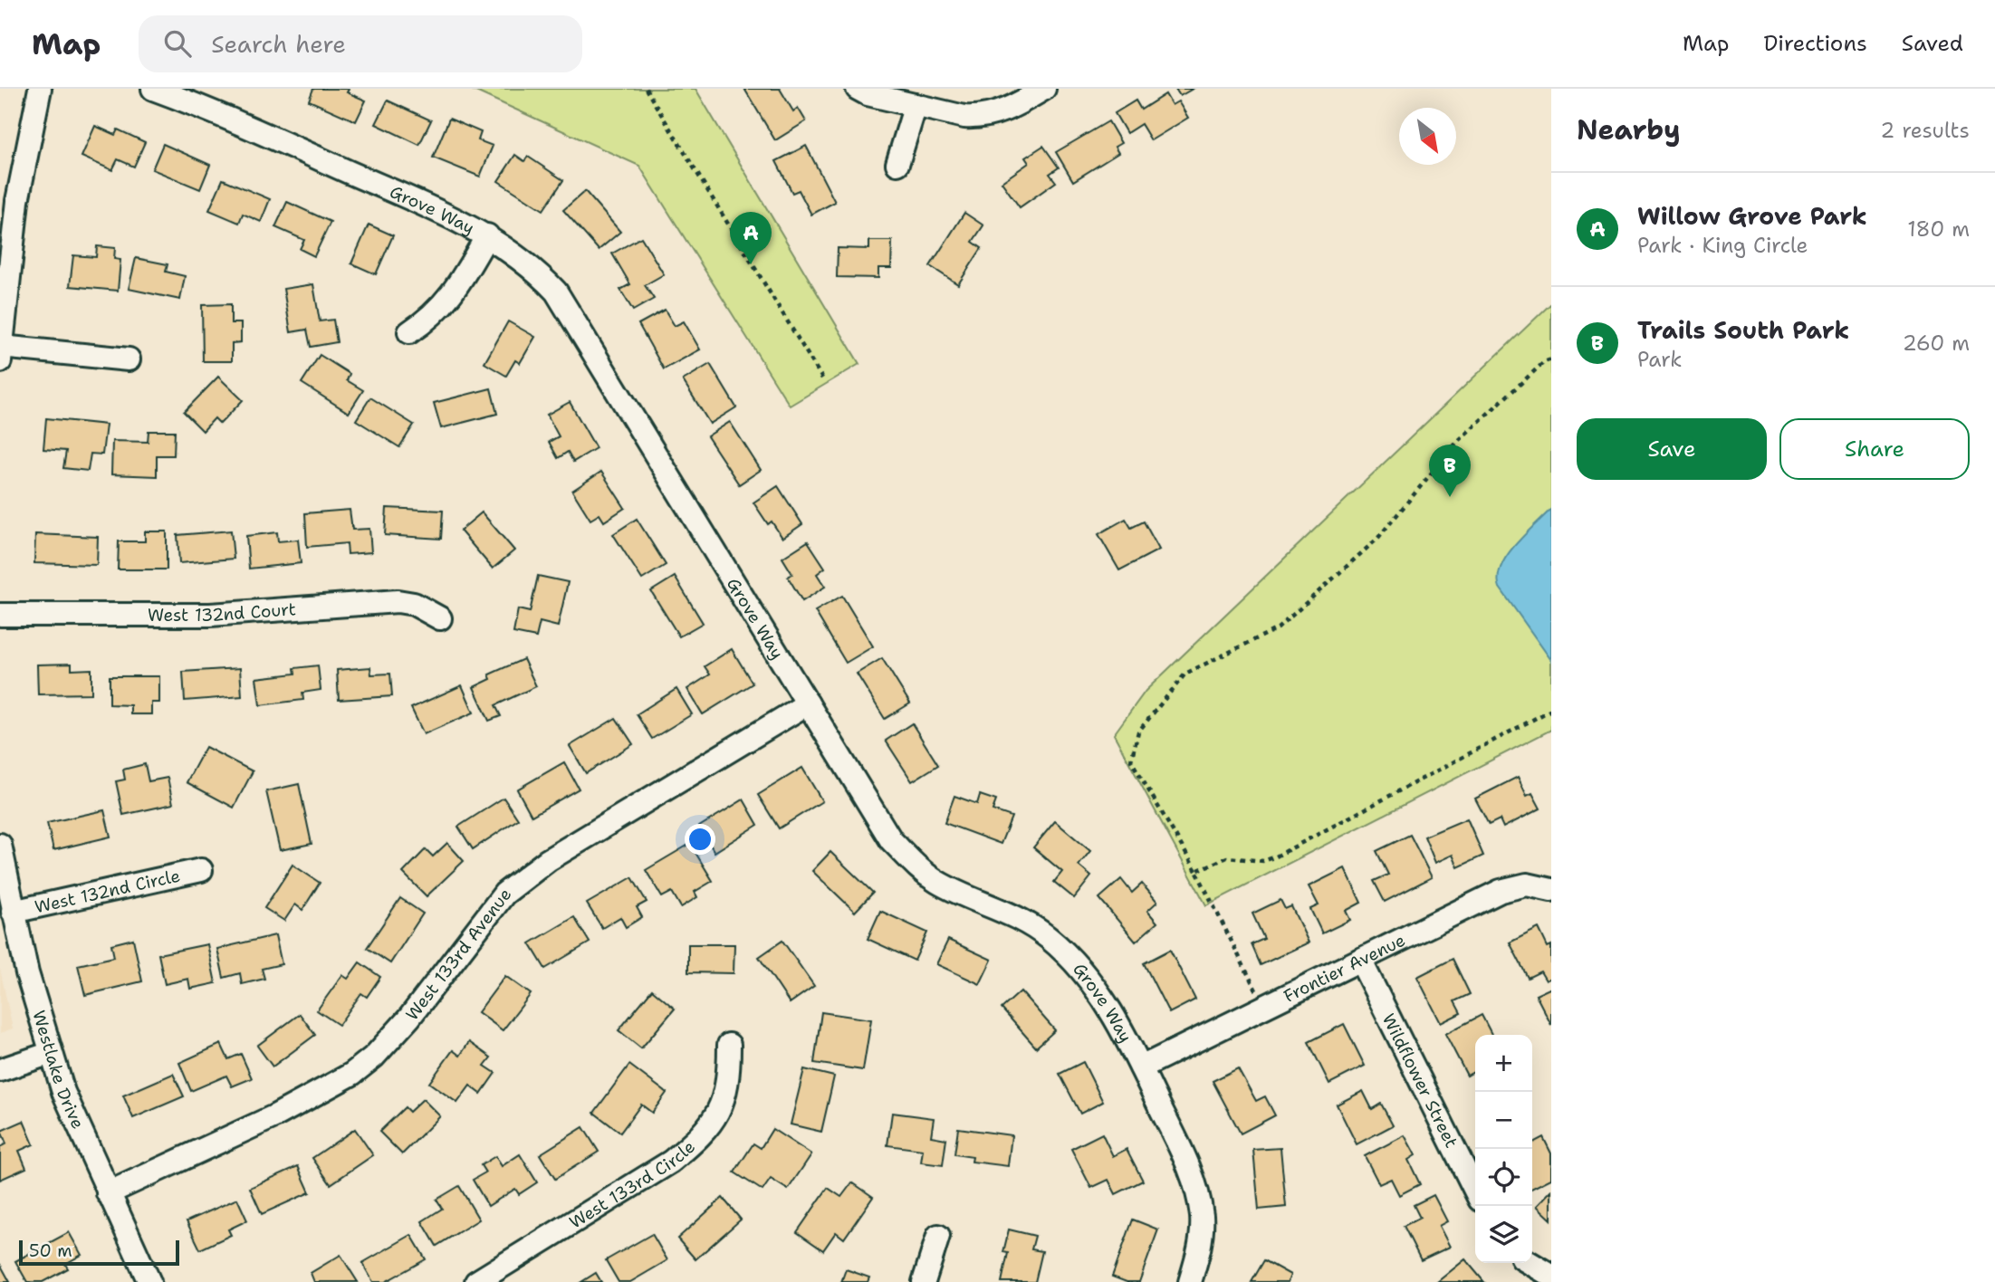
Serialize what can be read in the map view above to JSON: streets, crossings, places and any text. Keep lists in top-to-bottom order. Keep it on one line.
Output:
{"streets":{"street":["Grove Way","West 132nd Court","West 132nd Circle","West 133rd Avenue","Frontier Avenue","Westlake Drive","Wildflower Street","West 133rd Circle"]},"crossings":[["Grove Way","West 133rd Avenue"],["Grove Way","Frontier Avenue"],["West 132nd Circle","Westlake Drive"],["West 133rd Avenue","Westlake Drive"],["Frontier Avenue","Wildflower Street"]],"scale_bar":"50 m","north":"bottom right","page":{"header":"Map","search":"Search here","nav":["Map","Directions","Saved"],"heading":["Nearby","2 results"],"list":[{"mark":"A","name":"Willow Grove Park","note":"Park · King Circle","value":"180 m"},{"mark":"B","name":"Trails South Park","note":"Park","value":"260 m"}],"pins":["A","B"],"buttons":["Save","Share"],"map_buttons":["+","−"],"scale":"50 m"}}
